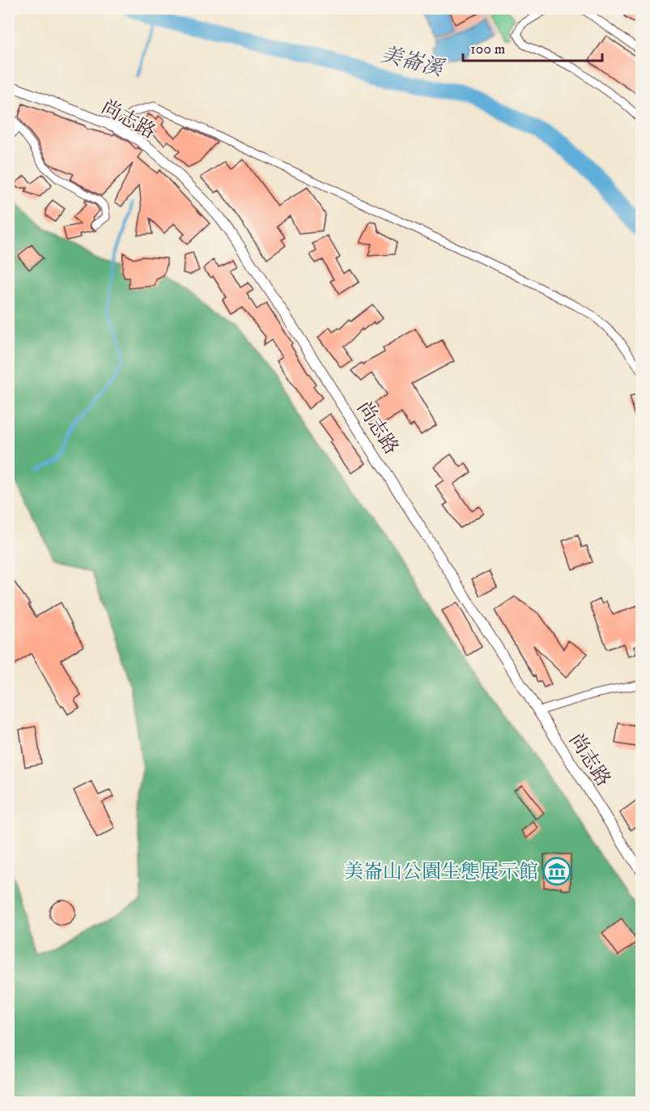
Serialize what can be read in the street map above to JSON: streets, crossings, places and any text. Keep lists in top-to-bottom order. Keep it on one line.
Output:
{"streets":{"street":["尚志路"]},"water":["美崙溪"],"places":{"museum":["美崙山公園生態展示館"]},"scale_bar":"100 m"}
